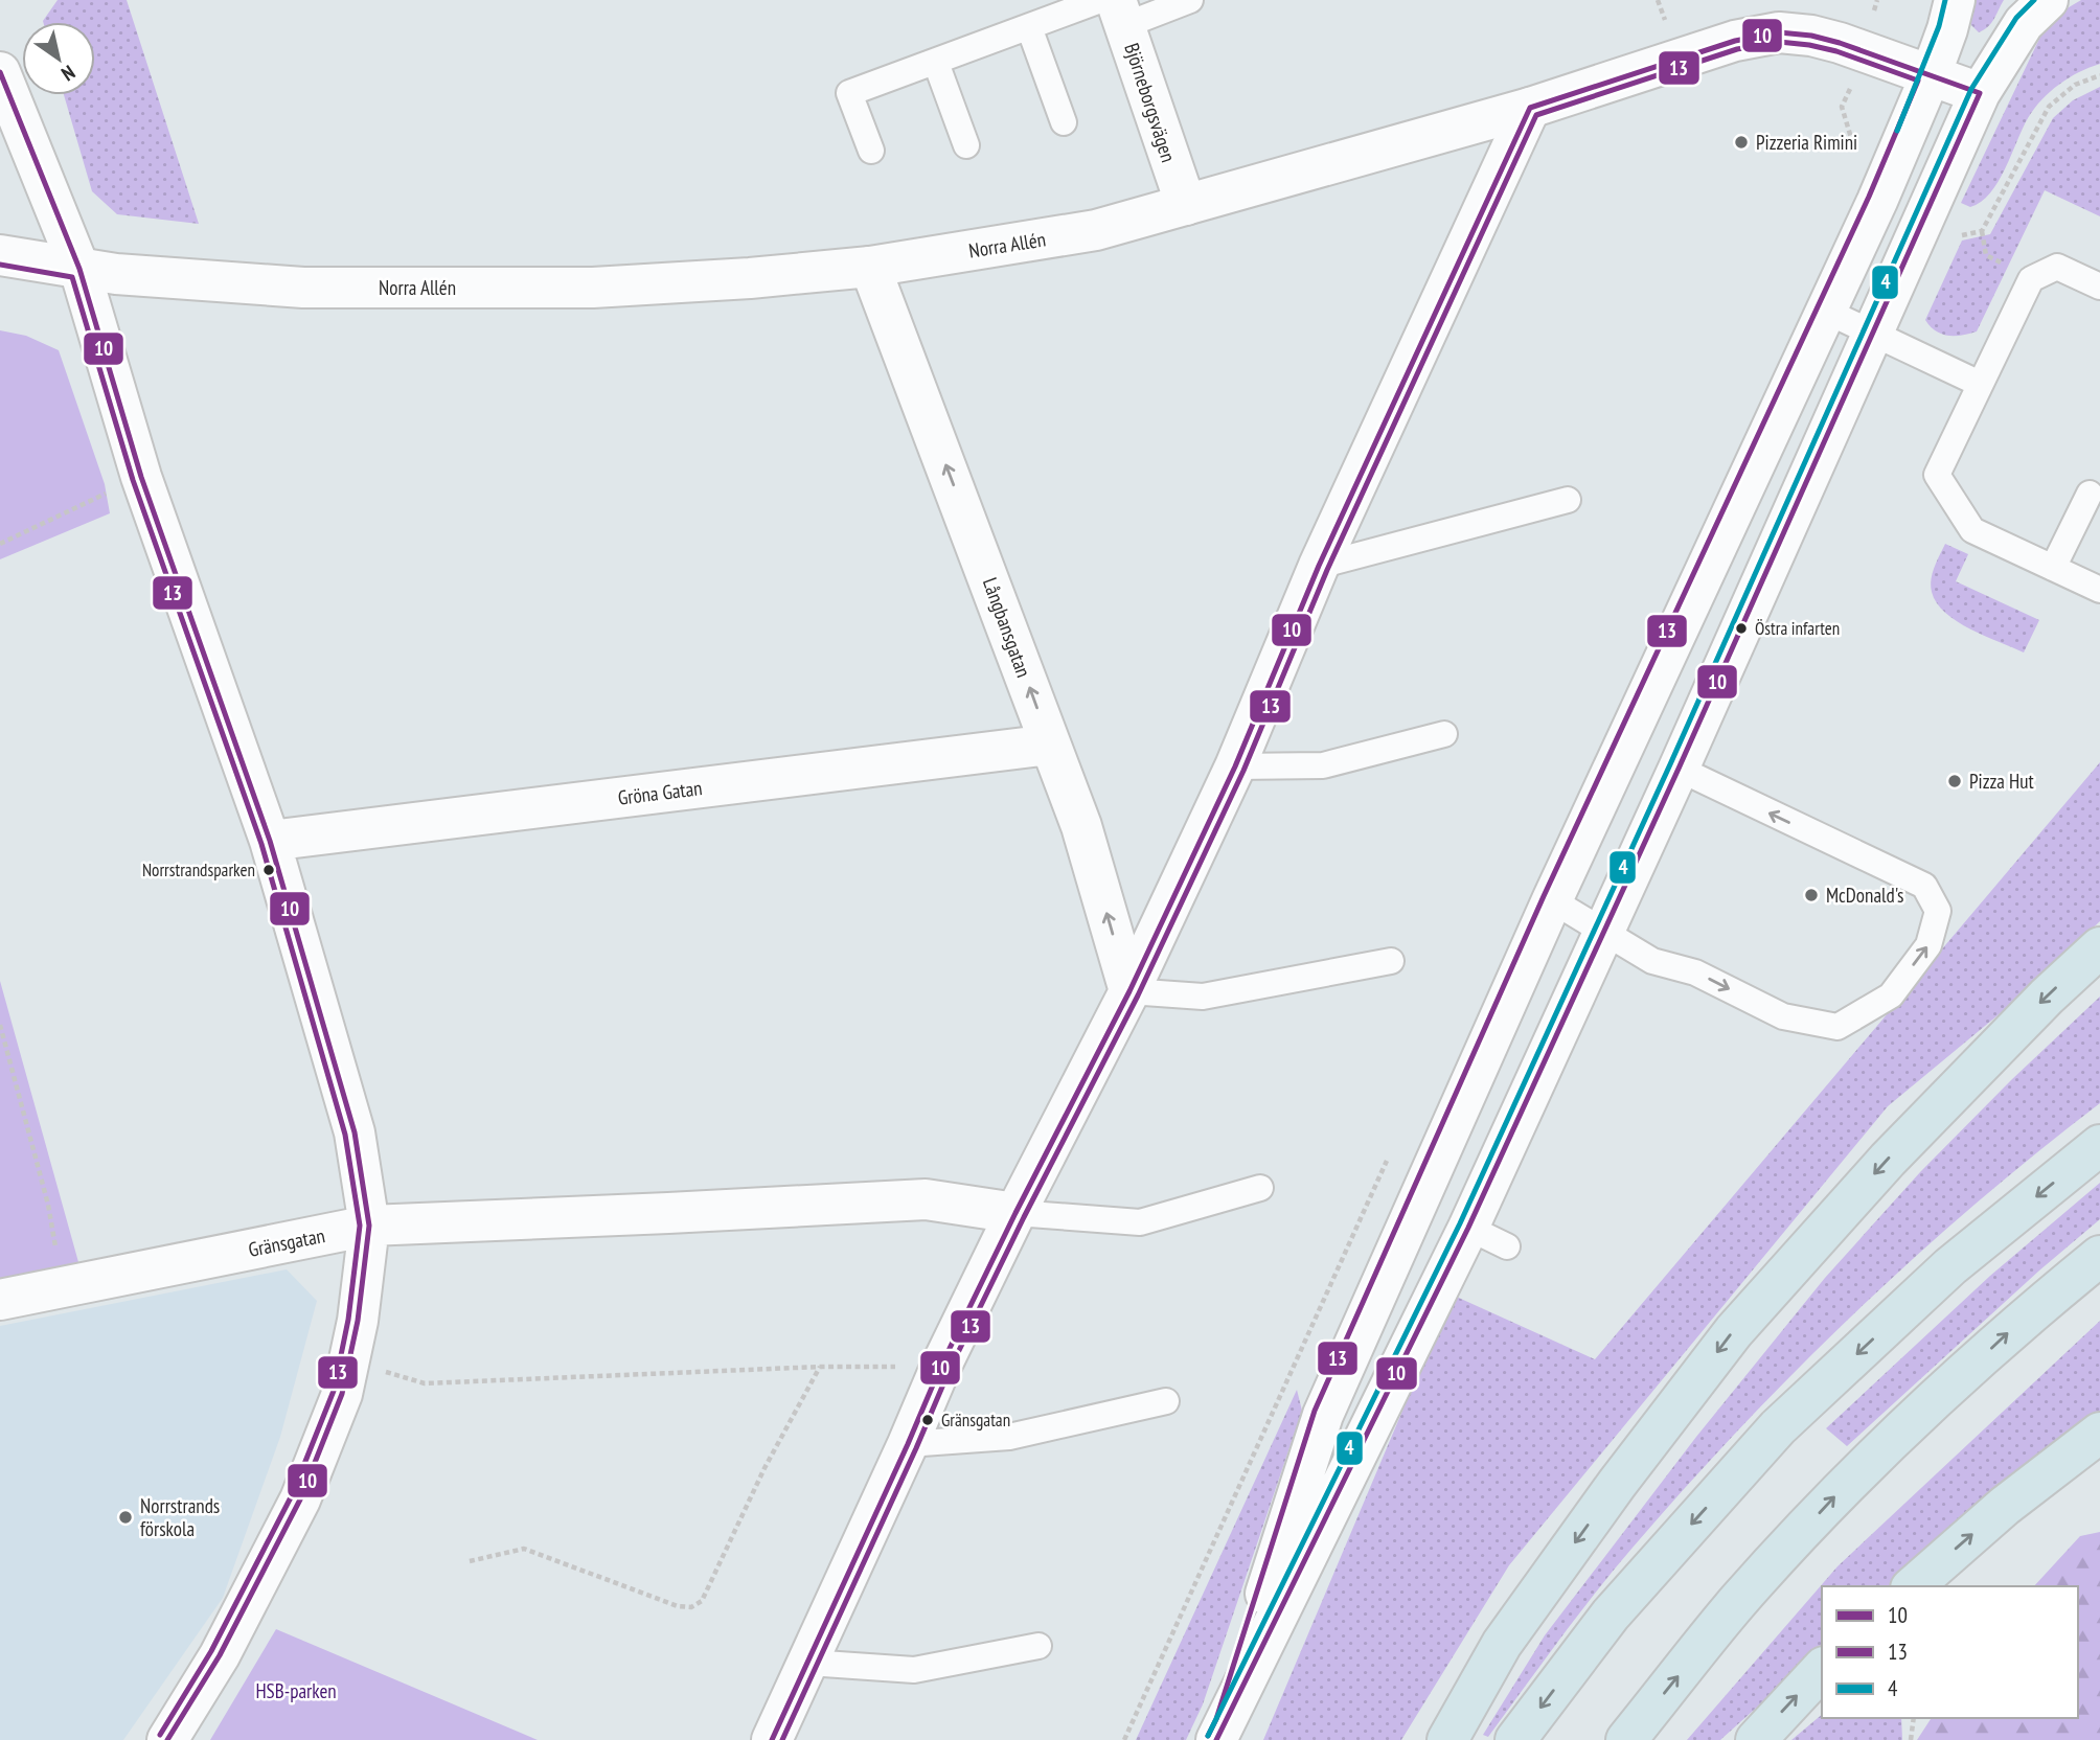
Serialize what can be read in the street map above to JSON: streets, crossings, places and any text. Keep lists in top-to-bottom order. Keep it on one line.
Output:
{"streets":{"street":["Björneborgsvägen","Norra Allén","Långbansgatan","Gröna Gatan","Gränsgatan"]},"crossings":[["Björneborgsvägen","Norra Allén"],["Norra Allén","Långbansgatan"],["Långbansgatan","Gröna Gatan"]],"one_way":["Långbansgatan"],"parks":["HSB-parken"],"places":["Pizzeria Rimini","Östra infarten","Pizza Hut","Norrstrandsparken","McDonald's","Gränsgatan","Norrstrands förskola"],"lines":["transit line 4","transit line 10","transit line 13"],"legend":["10","13","4"],"north":"bottom right"}
